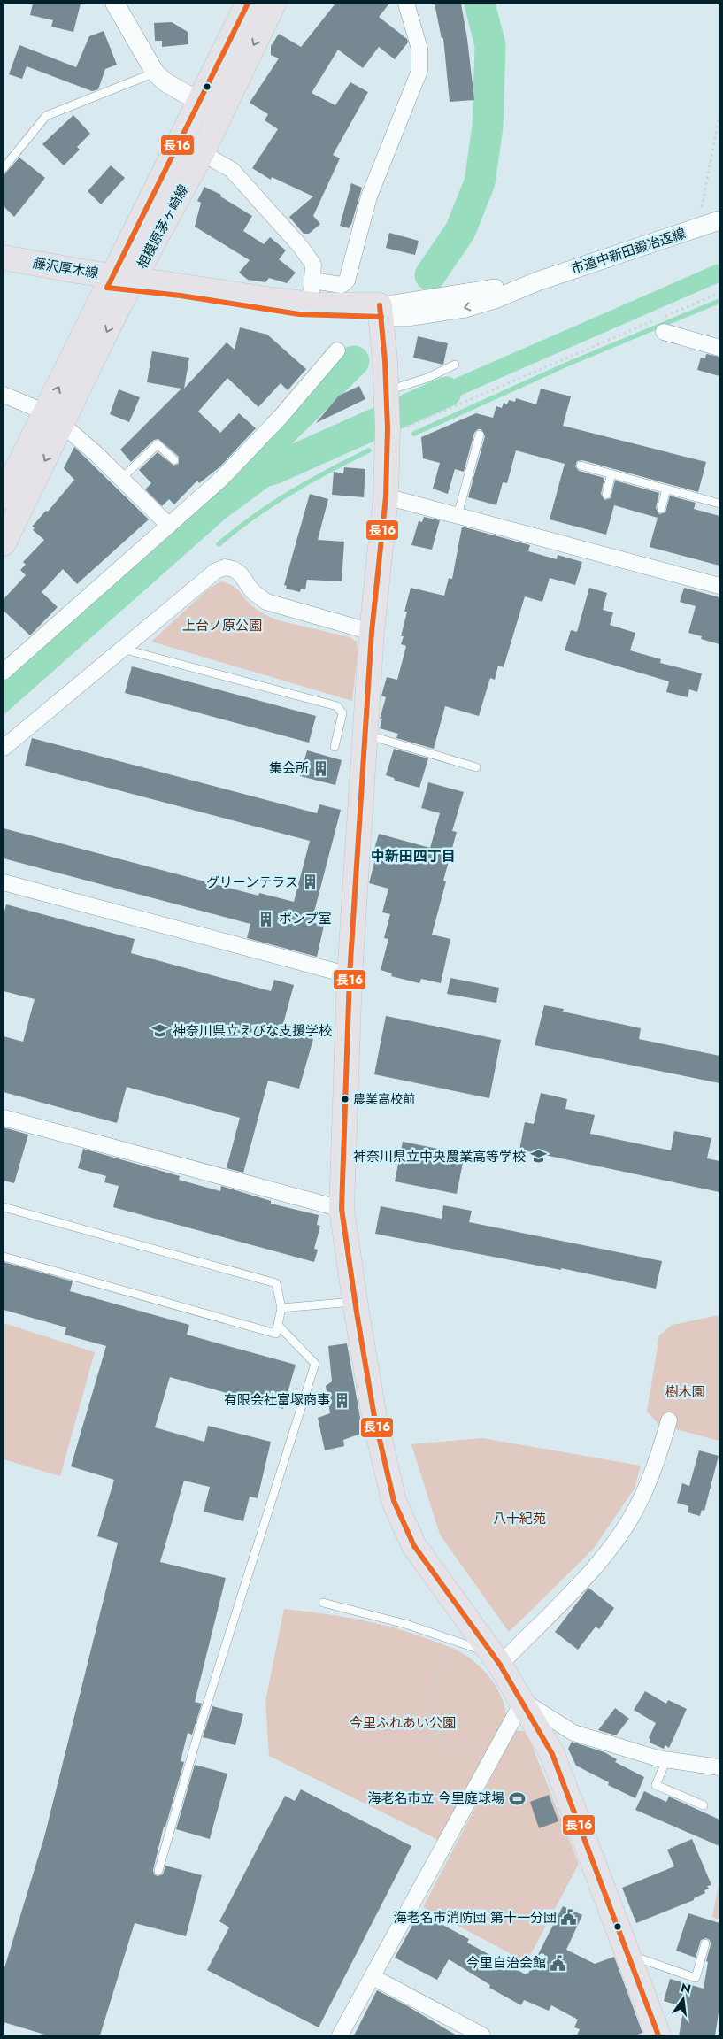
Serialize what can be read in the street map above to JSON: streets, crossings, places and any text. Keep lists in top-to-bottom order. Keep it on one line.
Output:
{"streets":{"main road":["相模原茅ヶ崎線","藤沢厚木線"],"street":["市道中新田鍛冶返線"]},"crossings":[["相模原茅ヶ崎線","藤沢厚木線"],["市道中新田鍛冶返線","藤沢厚木線"]],"districts":["中新田四丁目"],"parks":["上台ノ原公園","樹木園","八十紀苑","今里ふれあい公園"],"places":{"building":["集会所","グリーンテラス","ポンプ室","有限会社富塚商事"],"school or university":["神奈川県立えびな支援学校","神奈川県立中央農業高等学校"],"other":["農業高校前"],"sports":["海老名市立 今里庭球場"],"public building":["海老名市消防団 第十一分団","今里自治会館"]},"lines":["transit line 長16"],"north":"top"}
